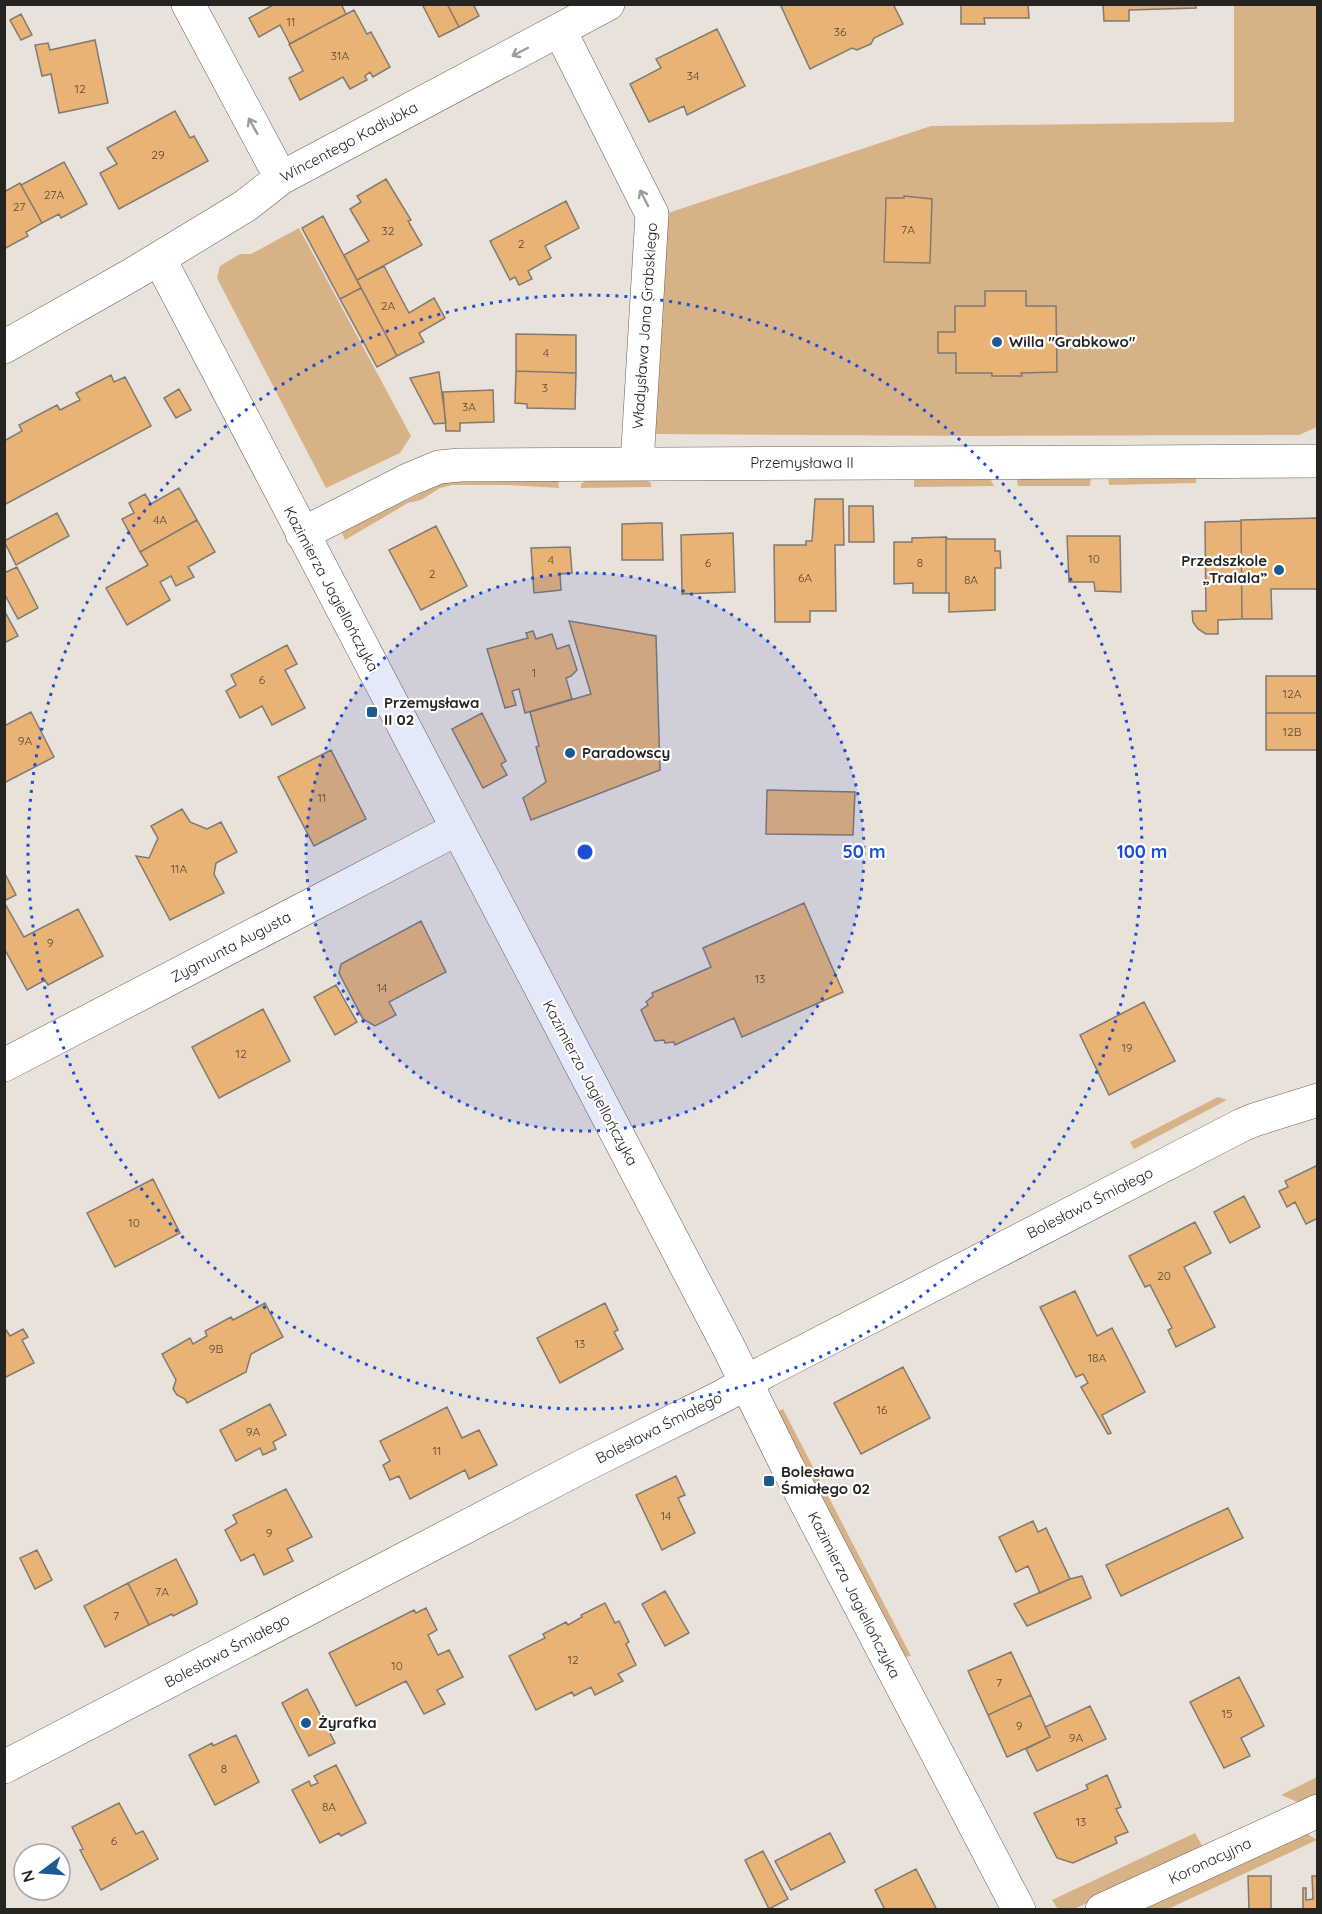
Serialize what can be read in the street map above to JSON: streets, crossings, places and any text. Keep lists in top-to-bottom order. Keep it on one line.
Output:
{"streets":{"street":["Wincentego Kadłubka","Władysława Jana Grabskiego","Przemysława II","Kazimierza Jagiellończyka","Zygmunta Augusta","Bolesława Śmiałego","Koronacyjna"]},"crossings":[["Wincentego Kadłubka","Władysława Jana Grabskiego"],["Wincentego Kadłubka","Kazimierza Jagiellończyka"],["Władysława Jana Grabskiego","Przemysława II"],["Przemysława II","Kazimierza Jagiellończyka"],["Kazimierza Jagiellończyka","Zygmunta Augusta"],["Kazimierza Jagiellończyka","Bolesława Śmiałego"]],"one_way":["Wincentego Kadłubka","Władysława Jana Grabskiego"],"places":{"other":["Willa \"Grabkowo\"","Przedszkole „Tralala”","Paradowscy","Żyrafka"],"transit":["Przemysława II 02","Bolesława Śmiałego 02"]},"house_numbers":["11","36","31A","34","12","29","27A","27","7A","32","2","2A","4","3","3A","4A","10","4","6","8","2","6A","8A","1","6","12A","12B","9A","11","11A","9","13","14","19","12","10","20","13","9B","18A","16","9A","11","14","9","7A","7","12","10","7","15","9","9A","8","8A","13","6"],"north":"left","rings":["50 m","100 m"]}
